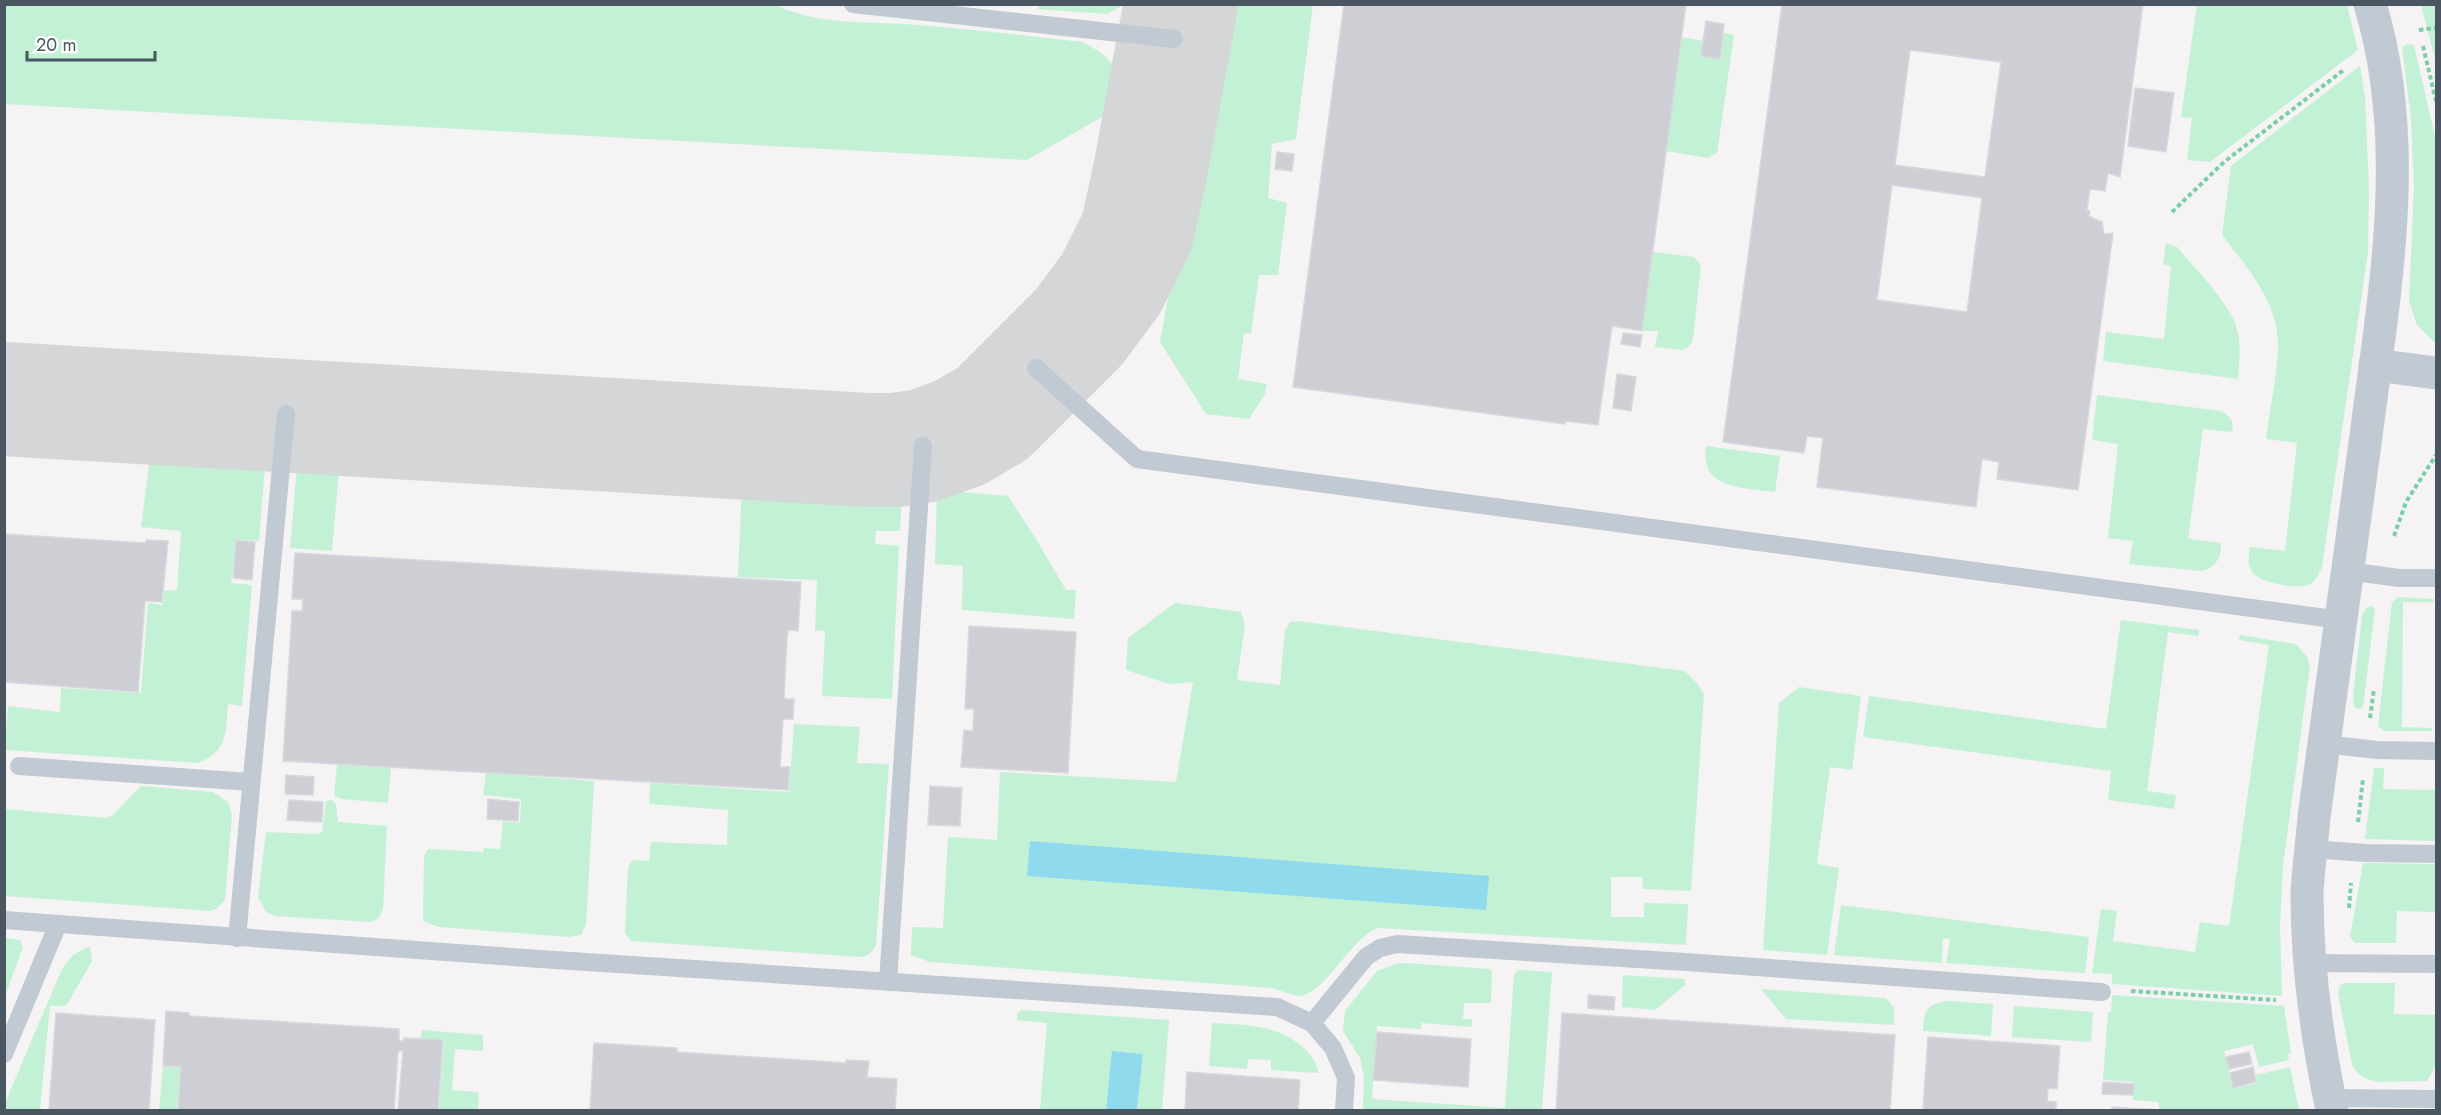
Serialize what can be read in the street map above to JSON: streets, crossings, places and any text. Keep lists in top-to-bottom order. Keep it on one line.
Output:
{"scale_bar":"20 m"}
